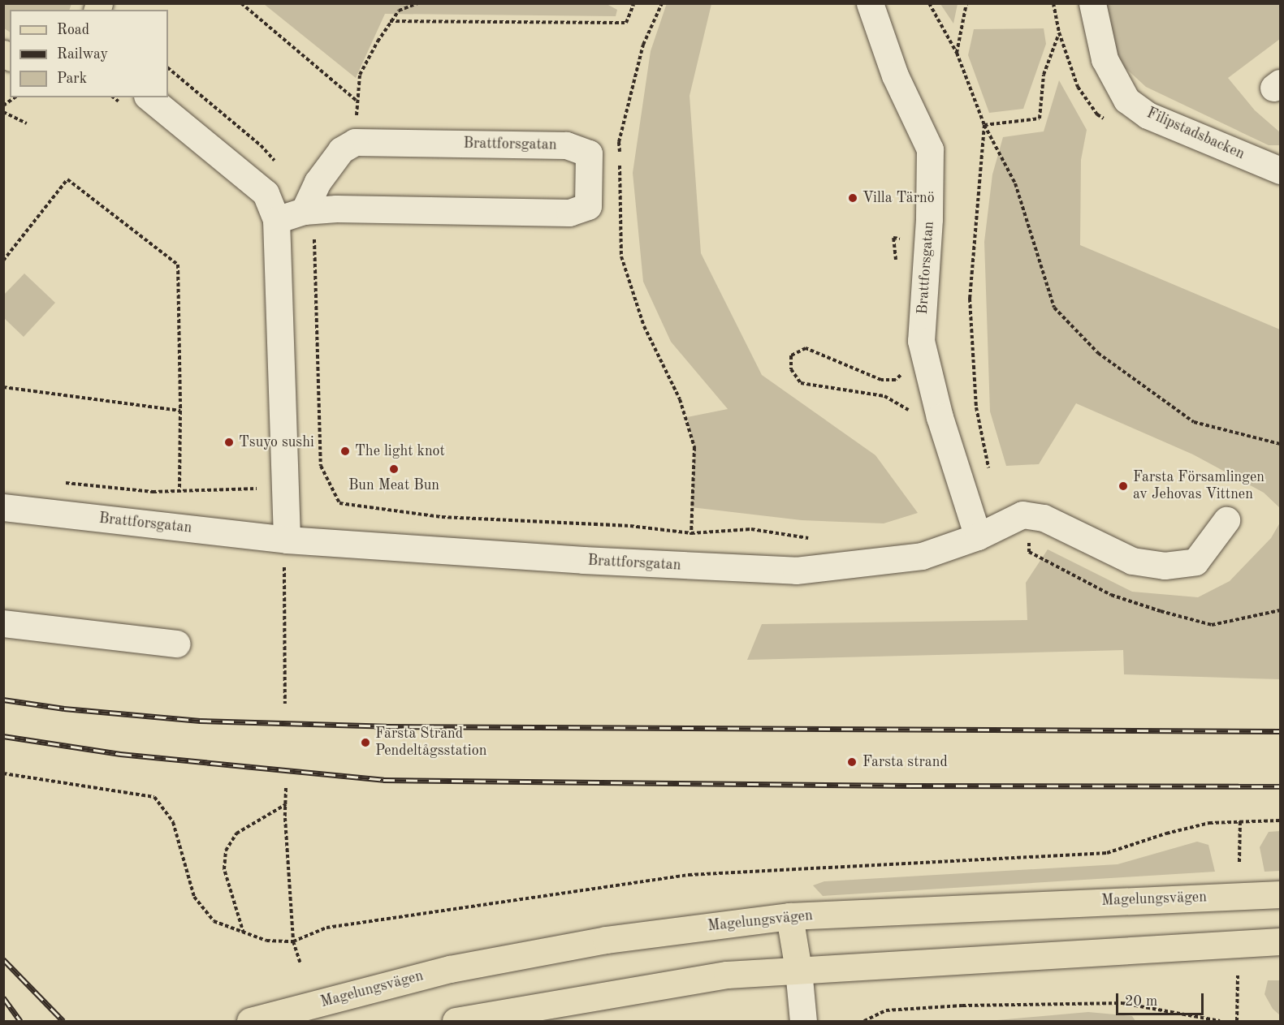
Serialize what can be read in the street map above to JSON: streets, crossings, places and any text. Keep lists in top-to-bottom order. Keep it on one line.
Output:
{"streets":{"main road":["Magelungsvägen"],"street":["Filipstadsbacken","Brattforsgatan"]},"places":["Villa Tärnö","Tsuyo sushi","The light knot","Bun Meat Bun","Farsta Församlingen av Jehovas Vittnen","Farsta Strand Pendeltågsstation","Farsta strand"],"legend":["Road","Railway","Park"],"scale_bar":"20 m"}
